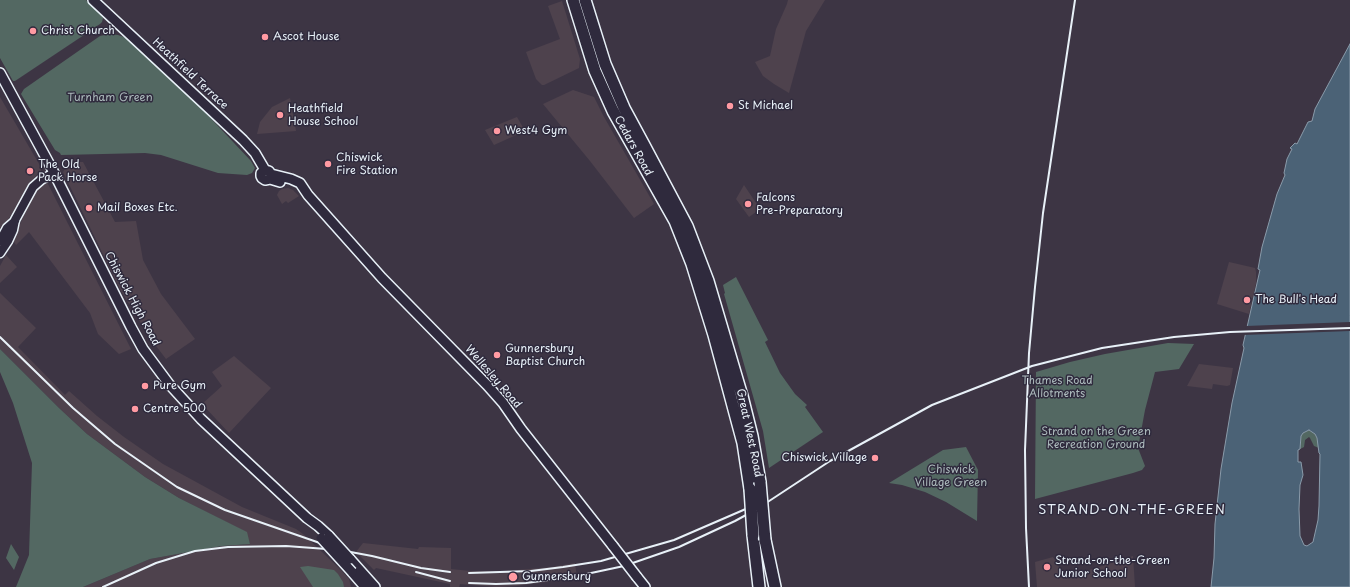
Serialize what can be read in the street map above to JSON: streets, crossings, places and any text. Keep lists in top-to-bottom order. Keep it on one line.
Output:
{"streets":{"highway":["Cedars Road","Great West Road"],"main road":["Heathfield Terrace","Chiswick High Road","Wellesley Road"]},"crossings":[["Heathfield Terrace","Wellesley Road"],["Cedars Road","Great West Road"]],"districts":["STRAND-ON-THE-GREEN"],"parks":["Turnham Green","Thames Road Allotments","Strand on the Green Recreation Ground","Chiswick Village Green"],"places":["Christ Church","Ascot House","St Michael","Heathfield House School","West4 Gym","Chiswick Fire Station","The Old Pack Horse","Falcons Pre-Preparatory","Mail Boxes Etc.","The Bull's Head","Gunnersbury Baptist Church","Pure Gym","Centre 500","Chiswick Village","Strand-on-the-Green Junior School","Gunnersbury"]}
